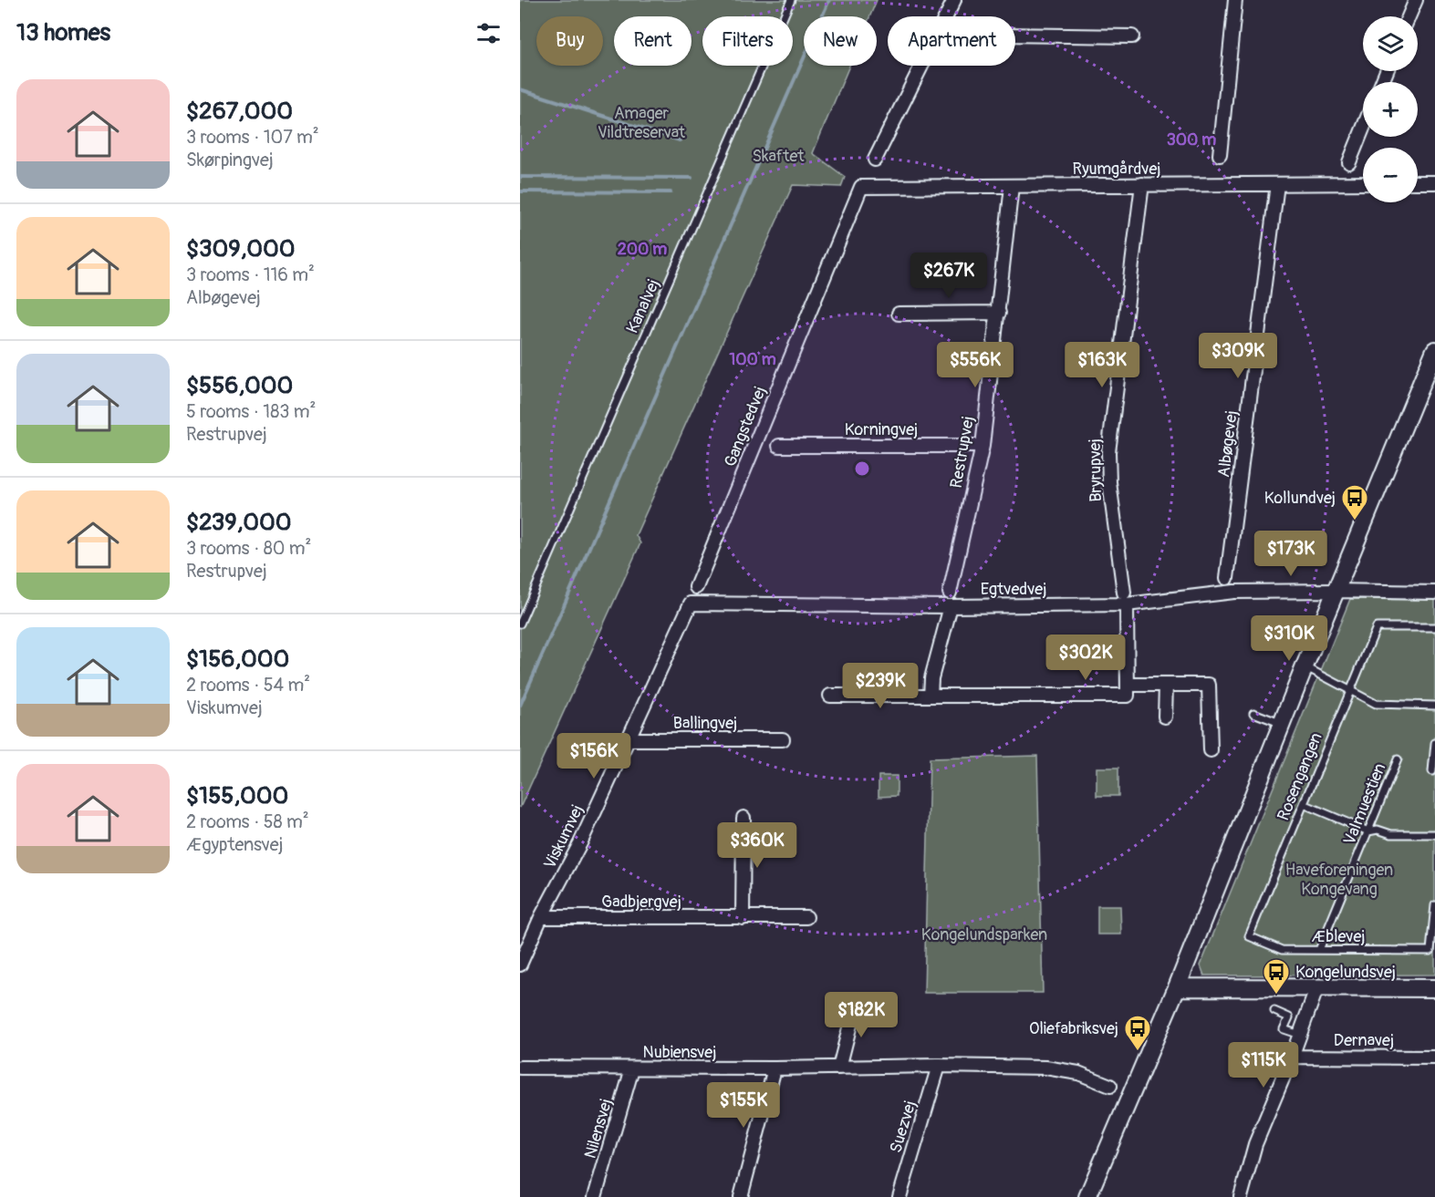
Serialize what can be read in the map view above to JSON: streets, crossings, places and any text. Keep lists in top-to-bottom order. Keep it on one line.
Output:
{"streets":{"street":["Ryumgårdvej","Gangstedvej","Korningvej","Albøgevej","Restrupvej","Bryrupvej","Egtvedvej","Ballingvej","Viskumvej","Gadbjergvej","Dernavej","Nubiensvej","Suezvej","Nilensvej"],"lane":["Kanalvej","Rosengangen","Valmuestien","Æblevej"]},"crossings":[["Ryumgårdvej","Gangstedvej"],["Ryumgårdvej","Albøgevej"],["Ryumgårdvej","Restrupvej"],["Ryumgårdvej","Bryrupvej"],["Korningvej","Restrupvej"],["Bryrupvej","Egtvedvej"],["Egtvedvej","Viskumvej"],["Ballingvej","Viskumvej"],["Rosengangen","Æblevej"],["Valmuestien","Æblevej"],["Viskumvej","Gadbjergvej"],["Nubiensvej","Suezvej"],["Nubiensvej","Nilensvej"]],"parks":["Amager Vildtreservat","Skaftet","Haveforeningen Kongevang","Kongelundsparken"],"places":{"bus stop":["Kollundvej","Kongelundsvej","Oliefabriksvej"]},"page":{"heading":"13 homes","map_buttons":["+","−"],"chip":["Buy","Rent","Filters","New","Apartment"],"list":[{"name":"$267,000","note":"3 rooms · 107 m² · Skørpingvej"},{"name":"$309,000","note":"3 rooms · 116 m² · Albøgevej"},{"name":"$556,000","note":"5 rooms · 183 m² · Restrupvej"},{"name":"$239,000","note":"3 rooms · 80 m² · Restrupvej"},{"name":"$156,000","note":"2 rooms · 54 m² · Viskumvej"},{"name":"$155,000","note":"2 rooms · 58 m² · Ægyptensvej"}],"price":["$267K","$309K","$556K","$163K","$173K","$310K","$302K","$239K","$156K","$360K","$182K","$115K","$155K"]},"rings":["300 m","200 m","100 m"]}
